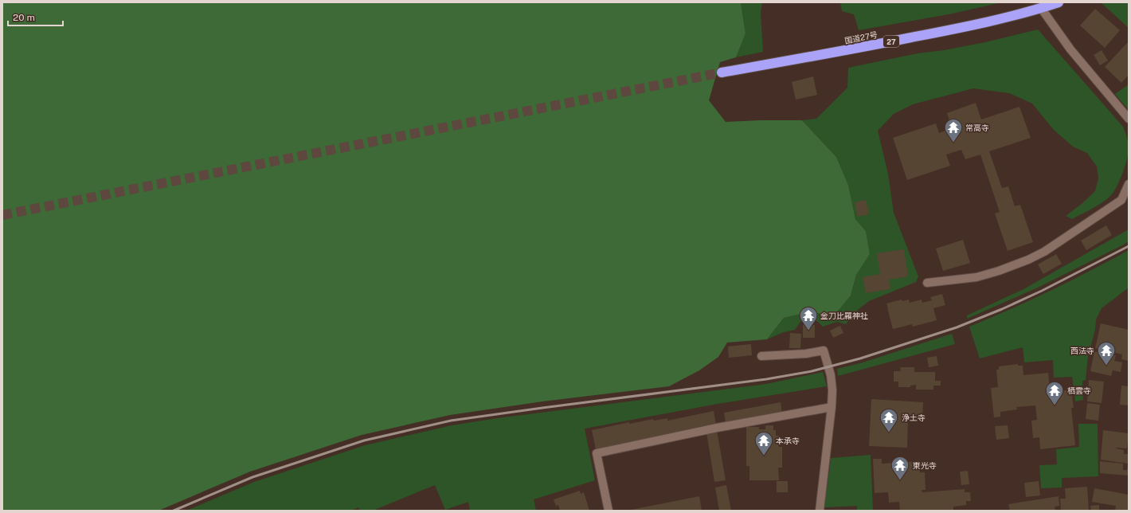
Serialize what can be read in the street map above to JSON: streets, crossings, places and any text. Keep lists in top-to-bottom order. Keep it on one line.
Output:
{"streets":{"highway":["国道27号","27"]},"places":{"temple":["常高寺","金刀比羅神社","西法寺","栖雲寺","浄土寺","本承寺","東光寺"]},"scale_bar":"20 m"}
